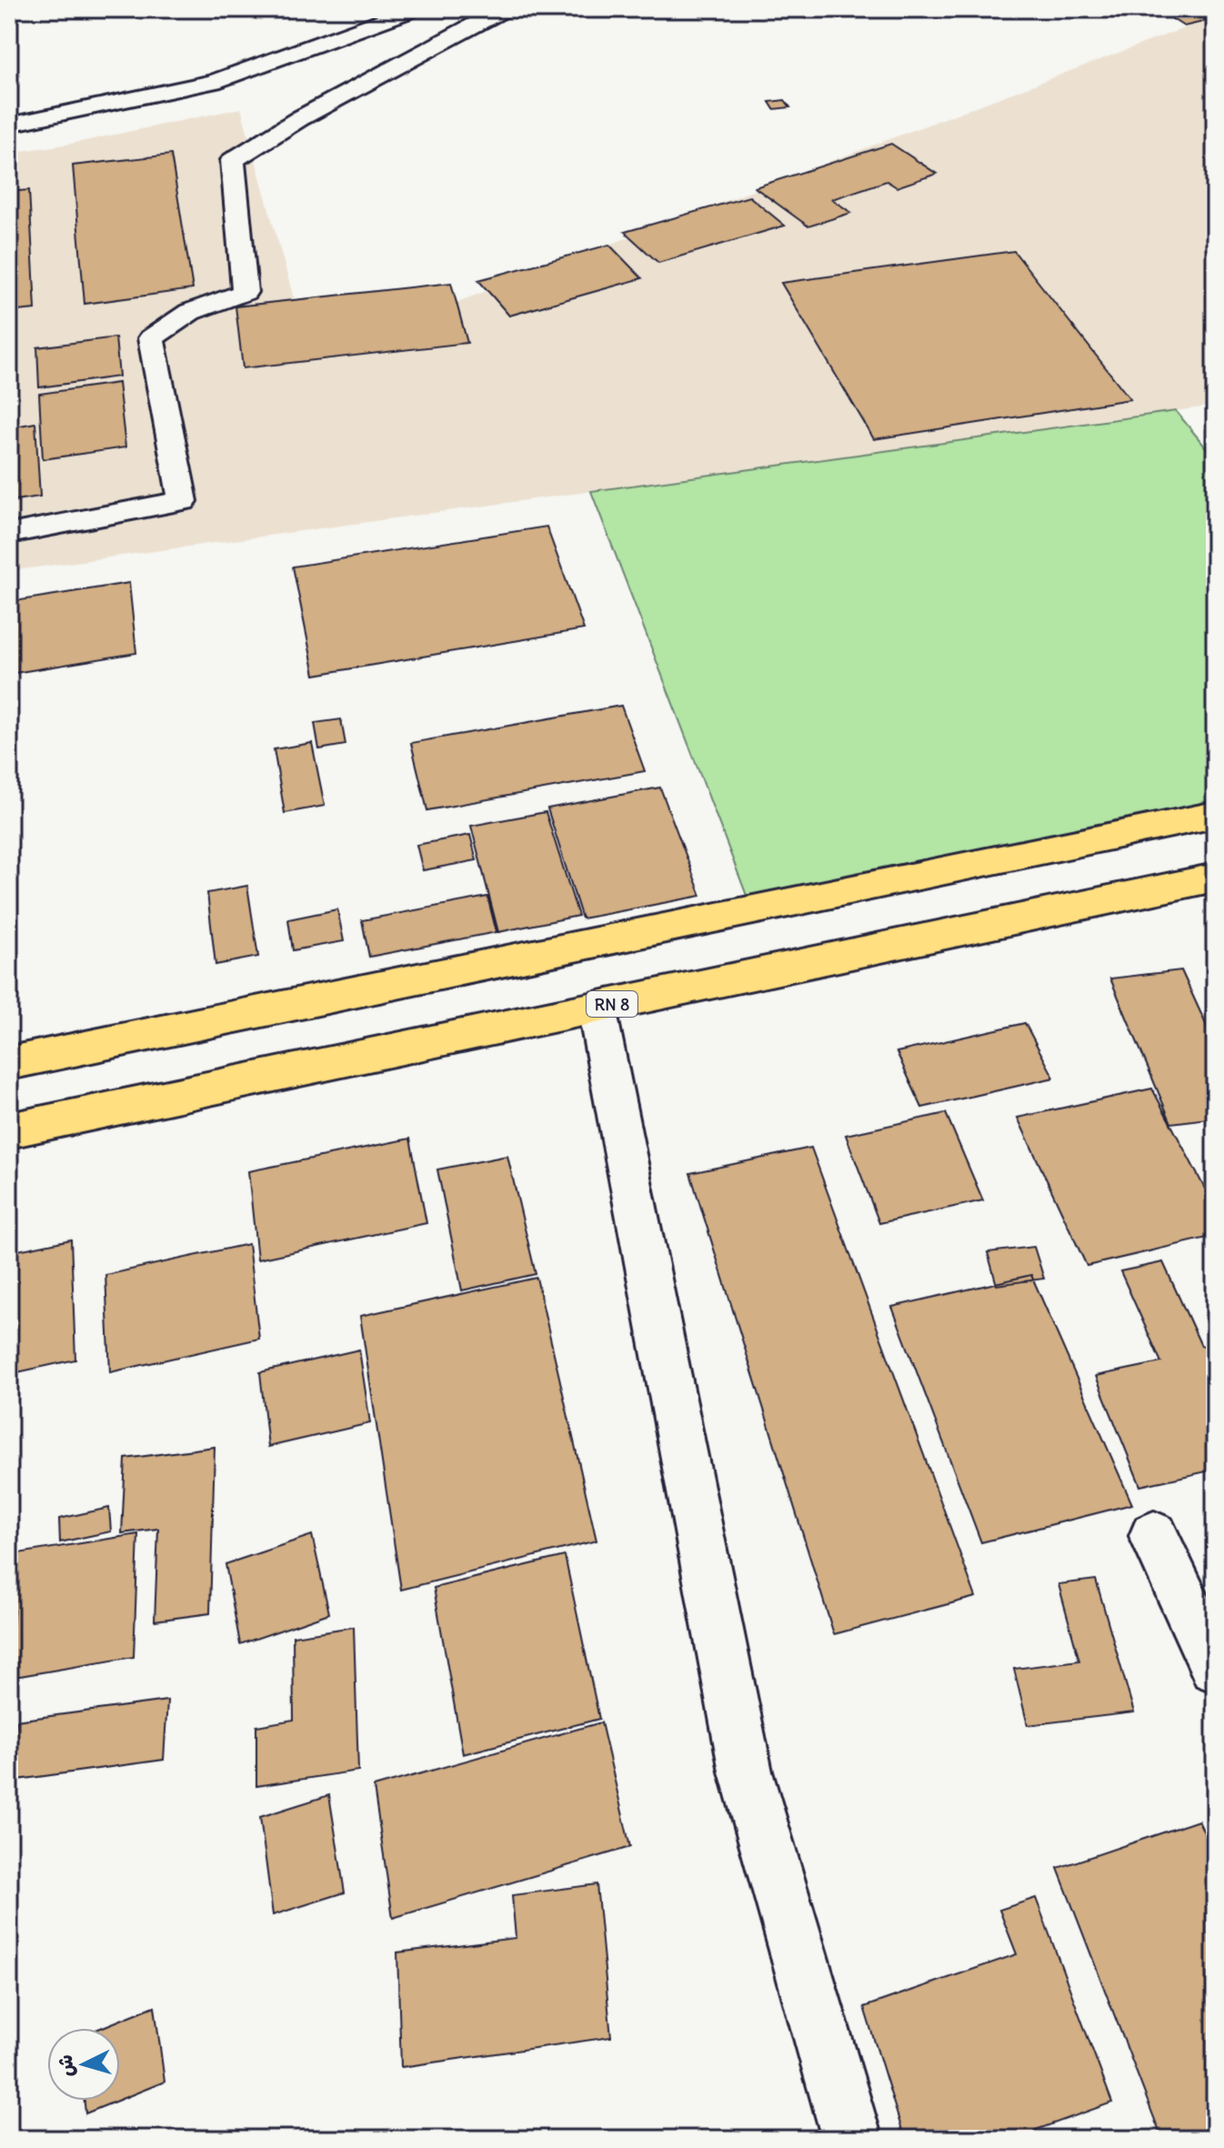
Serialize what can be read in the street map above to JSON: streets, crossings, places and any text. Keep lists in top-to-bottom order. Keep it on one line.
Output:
{"streets":{"main road":["RN 8"]},"north":"left"}
